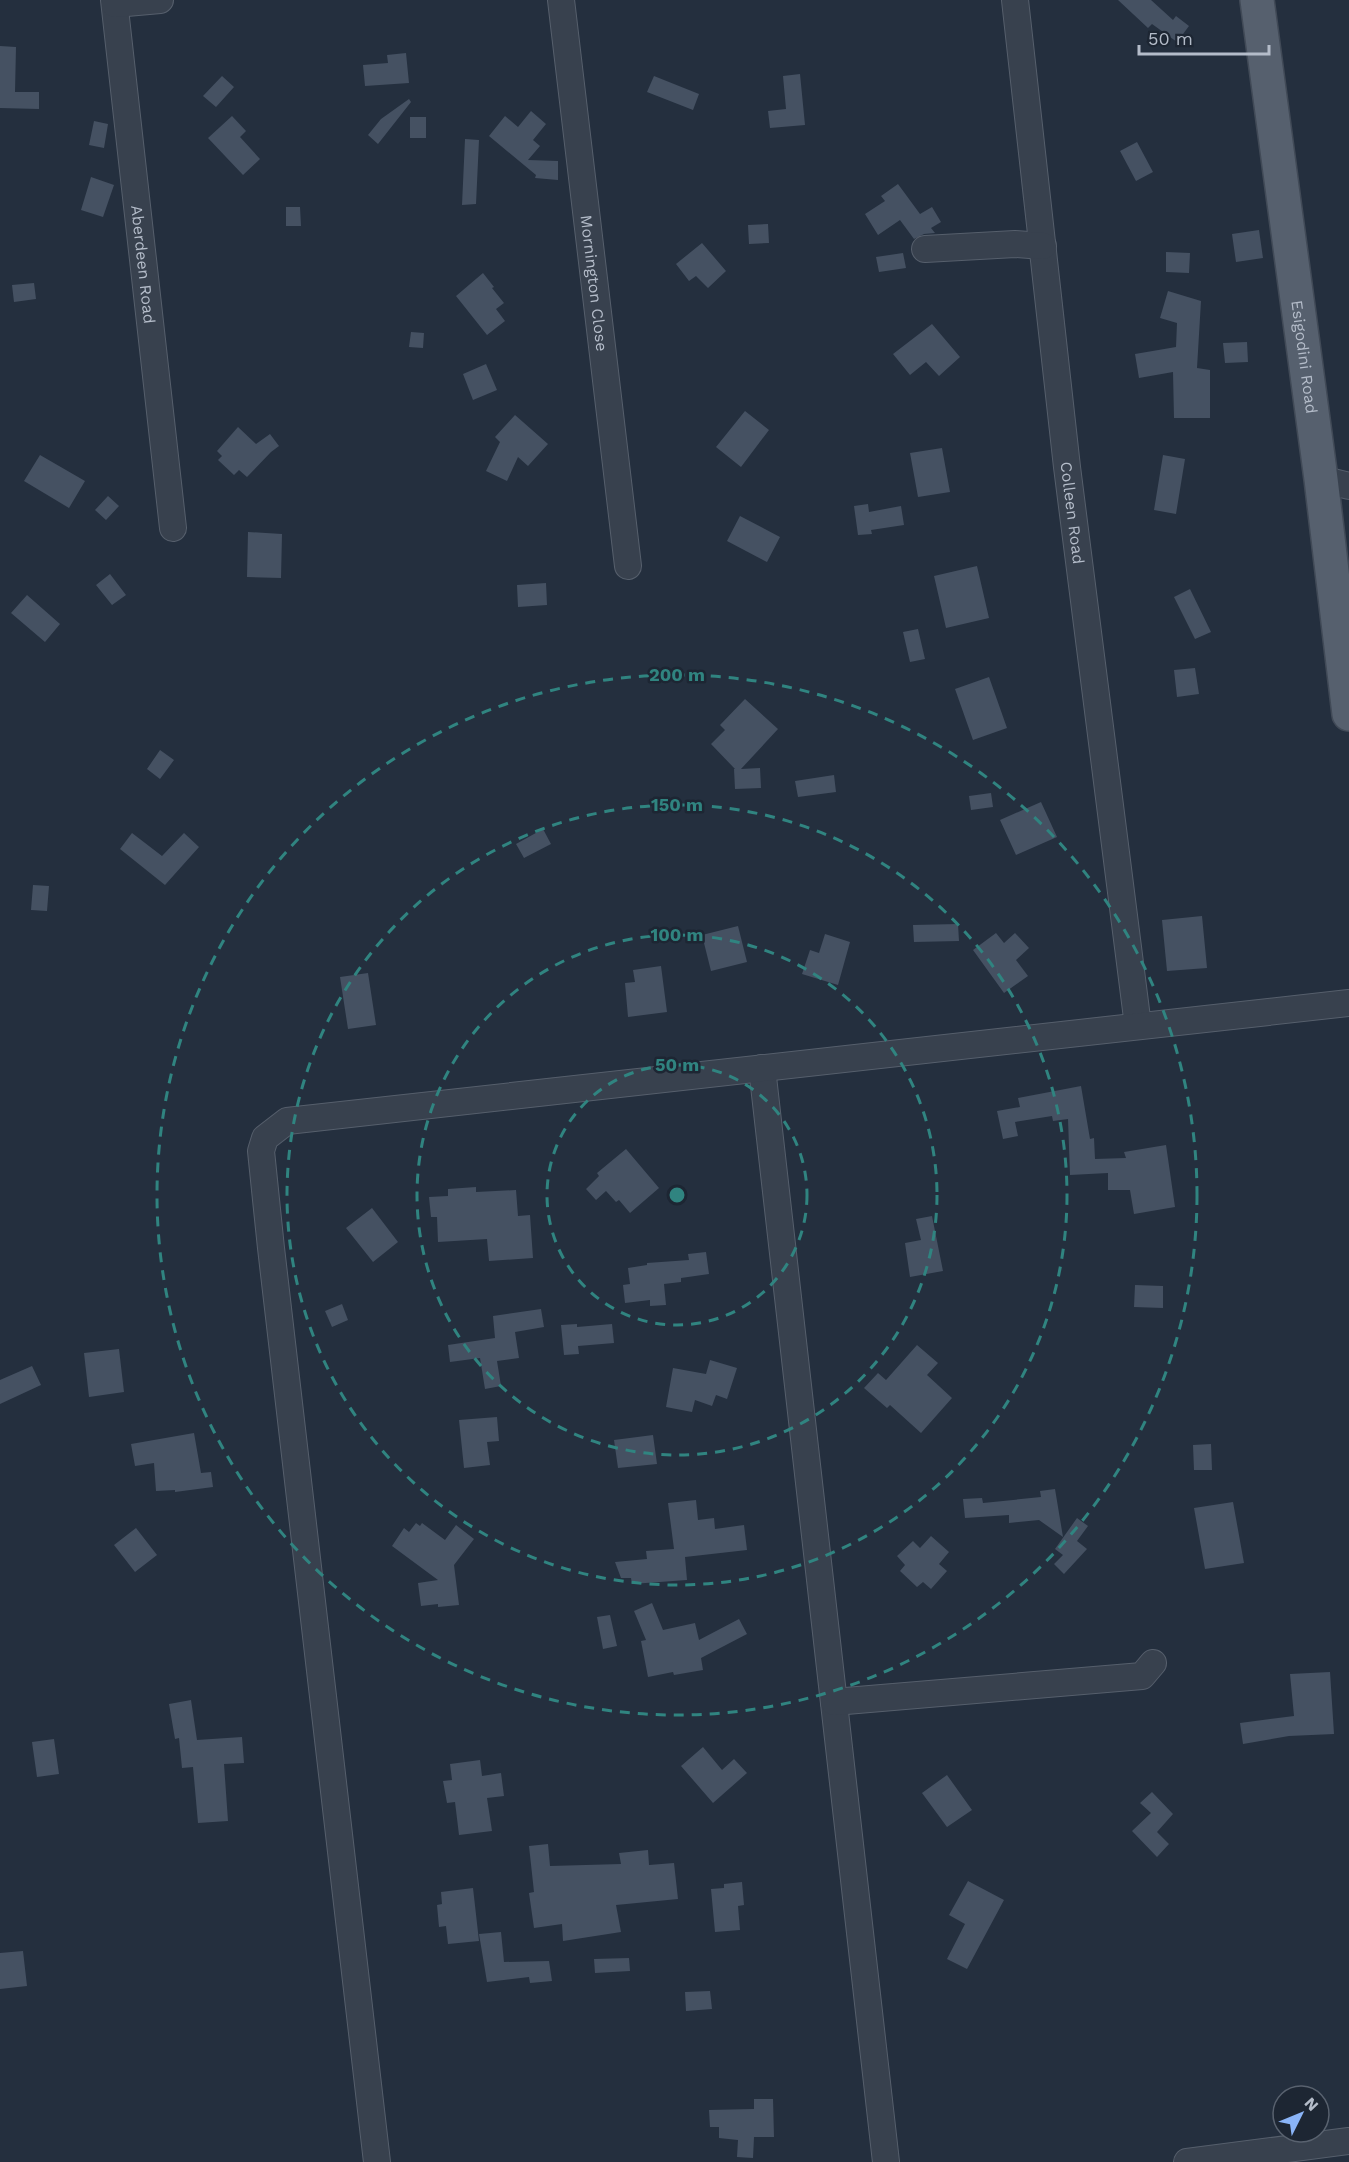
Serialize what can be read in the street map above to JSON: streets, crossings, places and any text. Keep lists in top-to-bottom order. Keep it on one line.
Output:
{"streets":{"main road":["Esigodini Road"],"street":["Aberdeen Road","Mornington Close","Colleen Road"]},"scale_bar":"50 m","north":"top right","rings":["200 m","150 m","100 m","50 m"]}
